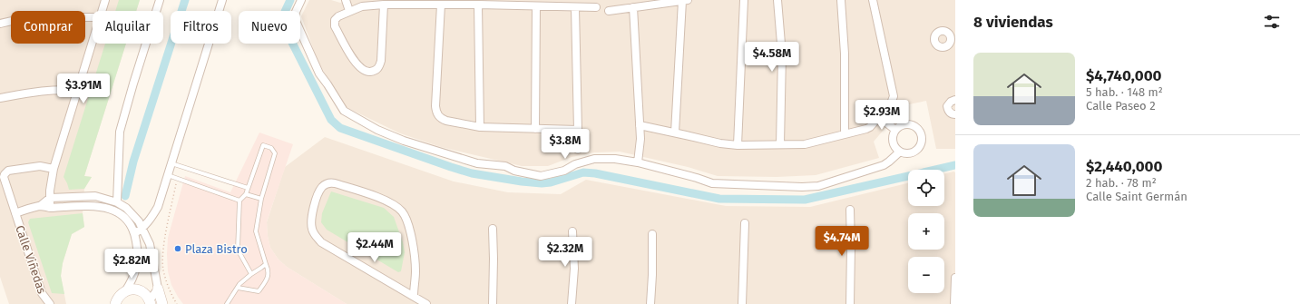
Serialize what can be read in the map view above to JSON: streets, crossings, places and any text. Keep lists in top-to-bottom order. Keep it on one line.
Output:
{"streets":{"street":["Calle Viñedas"]},"places":["Plaza Bistro"],"page":{"heading":"8 viviendas","chip":["Comprar","Alquilar","Filtros","Nuevo"],"price":["$4.58M","$3.91M","$2.93M","$3.8M","$4.74M","$2.44M","$2.32M","$2.82M"],"list":[{"name":"$4,740,000","note":"5 hab. · 148 m² · Calle Paseo 2"},{"name":"$2,440,000","note":"2 hab. · 78 m² · Calle Saint Germán"}],"map_buttons":["+","−"]}}
